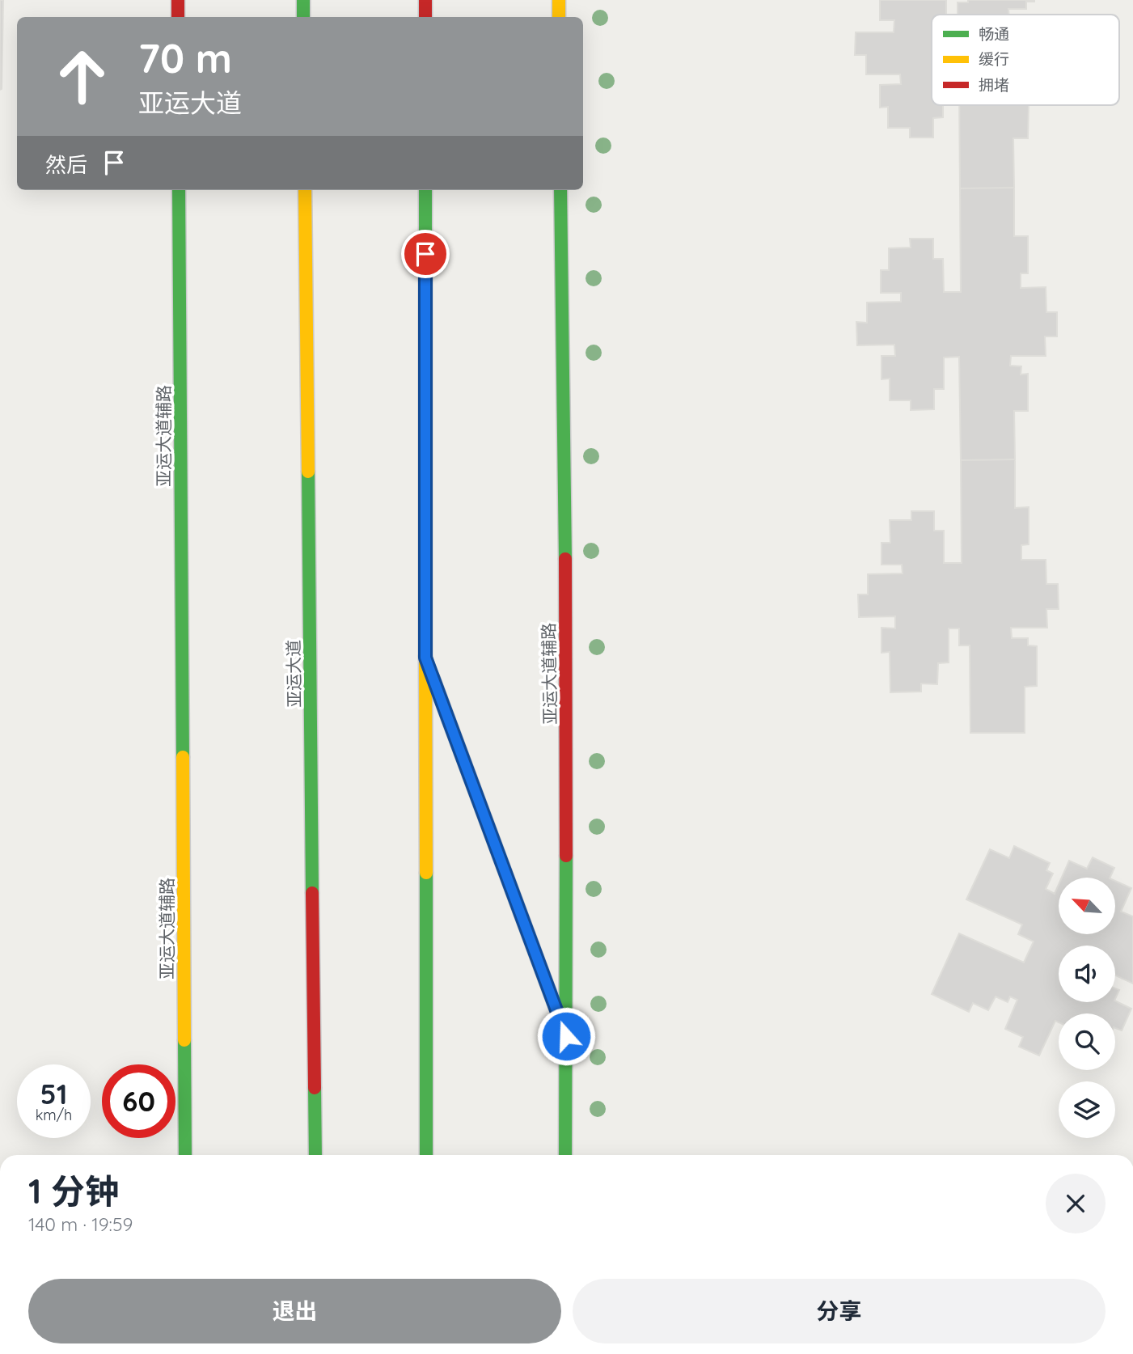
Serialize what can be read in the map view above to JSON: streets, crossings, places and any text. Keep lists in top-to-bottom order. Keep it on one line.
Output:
{"streets":{"main road":["亚运大道辅路","亚运大道"]},"legend":["畅通","缓行","拥堵"],"north":"top left","page":{"turn":["70 m","亚运大道"],"then":"然后","speed":"51 km/h","limit":"60","heading":["1 分钟","140 m · 19:59"],"buttons":["退出","分享"]}}
